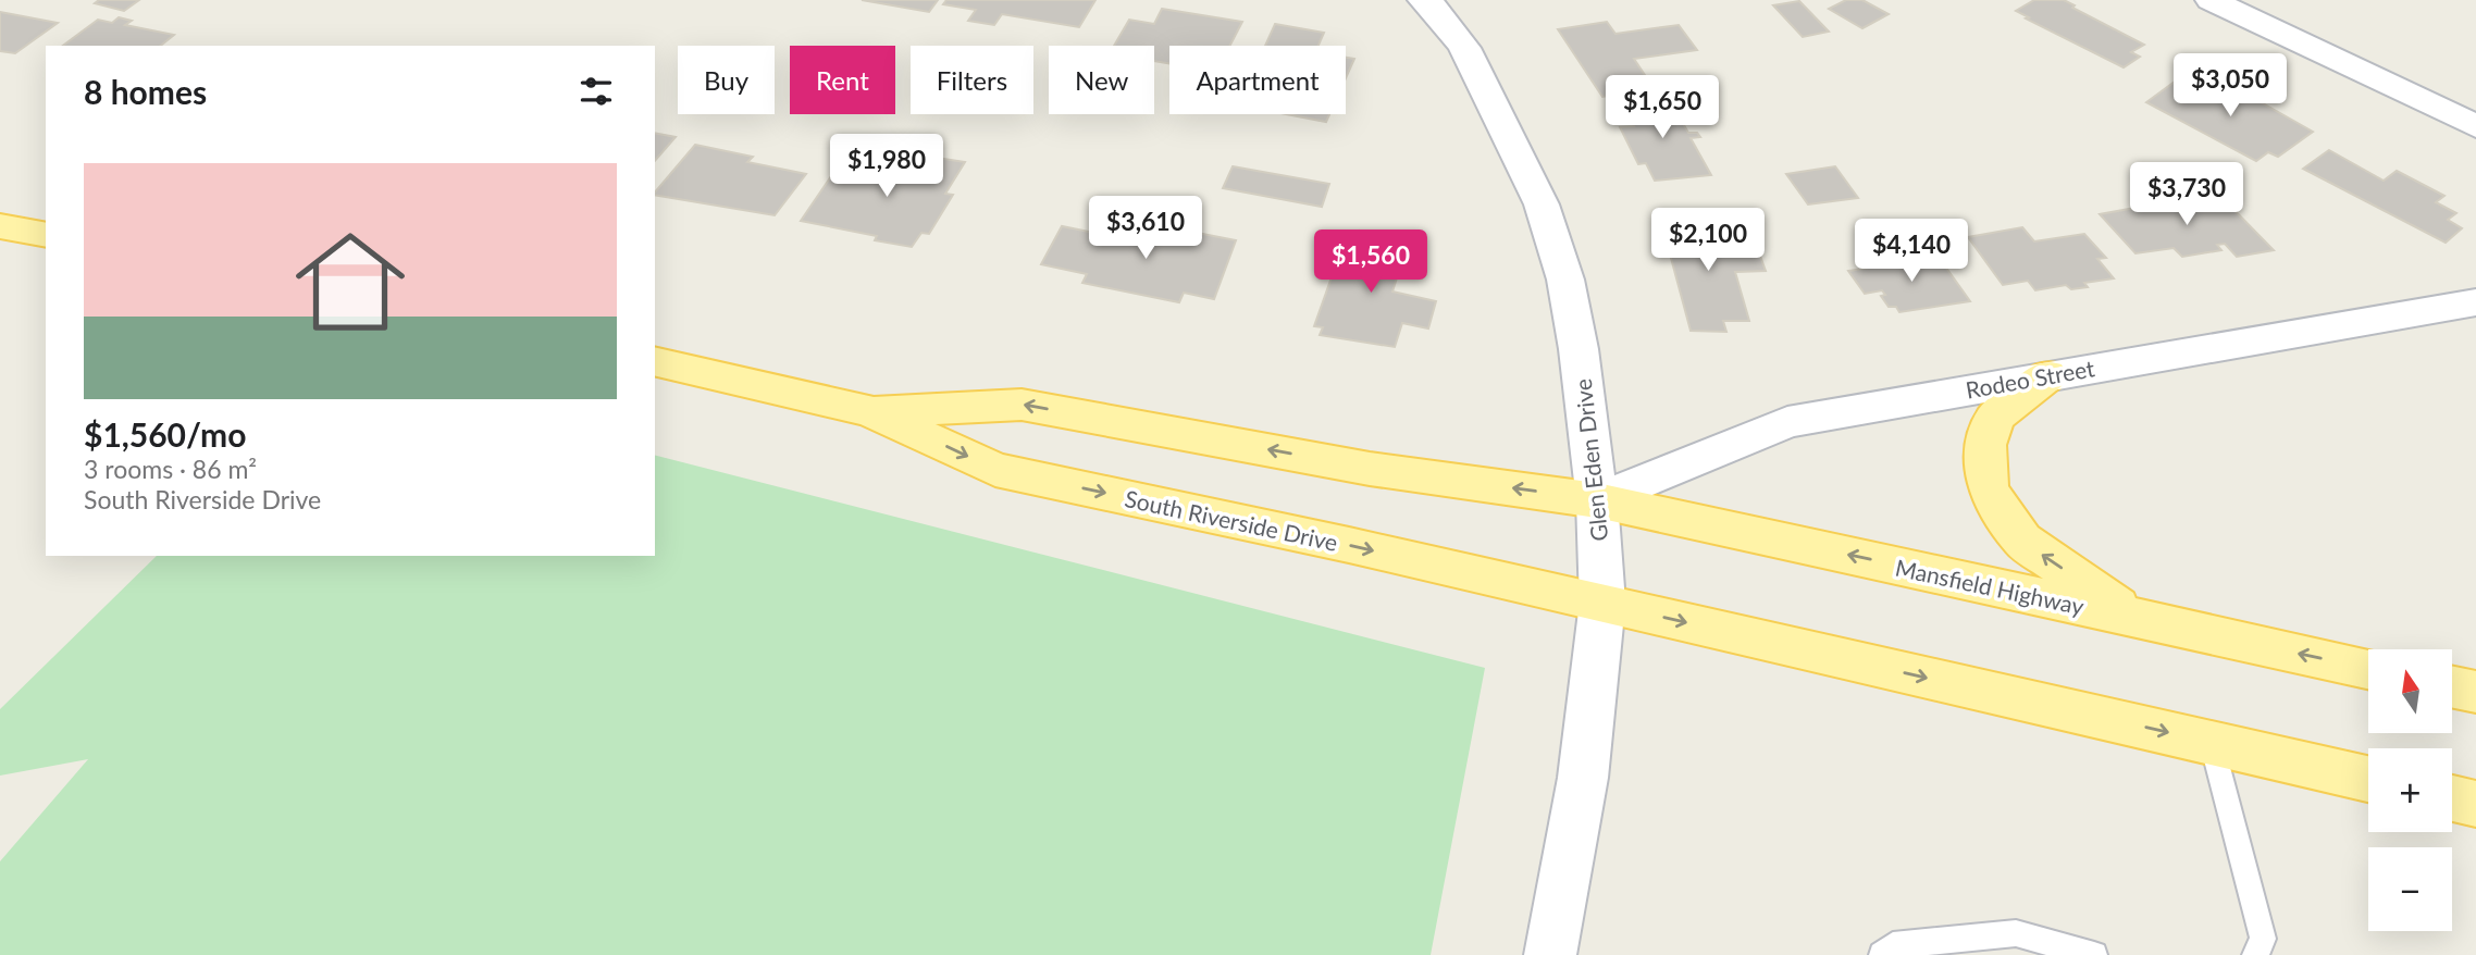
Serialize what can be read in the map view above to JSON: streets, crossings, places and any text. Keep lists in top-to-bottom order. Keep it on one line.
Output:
{"streets":{"main road":["South Riverside Drive","Mansfield Highway"],"street":["Rodeo Street","Glen Eden Drive"]},"crossings":[["Rodeo Street","Glen Eden Drive"],["Rodeo Street","South Riverside Drive"],["Rodeo Street","Mansfield Highway"],["Glen Eden Drive","South Riverside Drive"],["Glen Eden Drive","Mansfield Highway"],["South Riverside Drive","Mansfield Highway"]],"north":"top","page":{"chip":["Buy","Rent","Filters","New","Apartment"],"heading":"8 homes","price":["$3,050","$1,650","$1,980","$3,730","$3,610","$2,100","$4,140","$1,560"],"list":[{"name":"$1,560/mo","note":"3 rooms · 86 m² · South Riverside Drive"}],"map_buttons":["+","−"]}}
